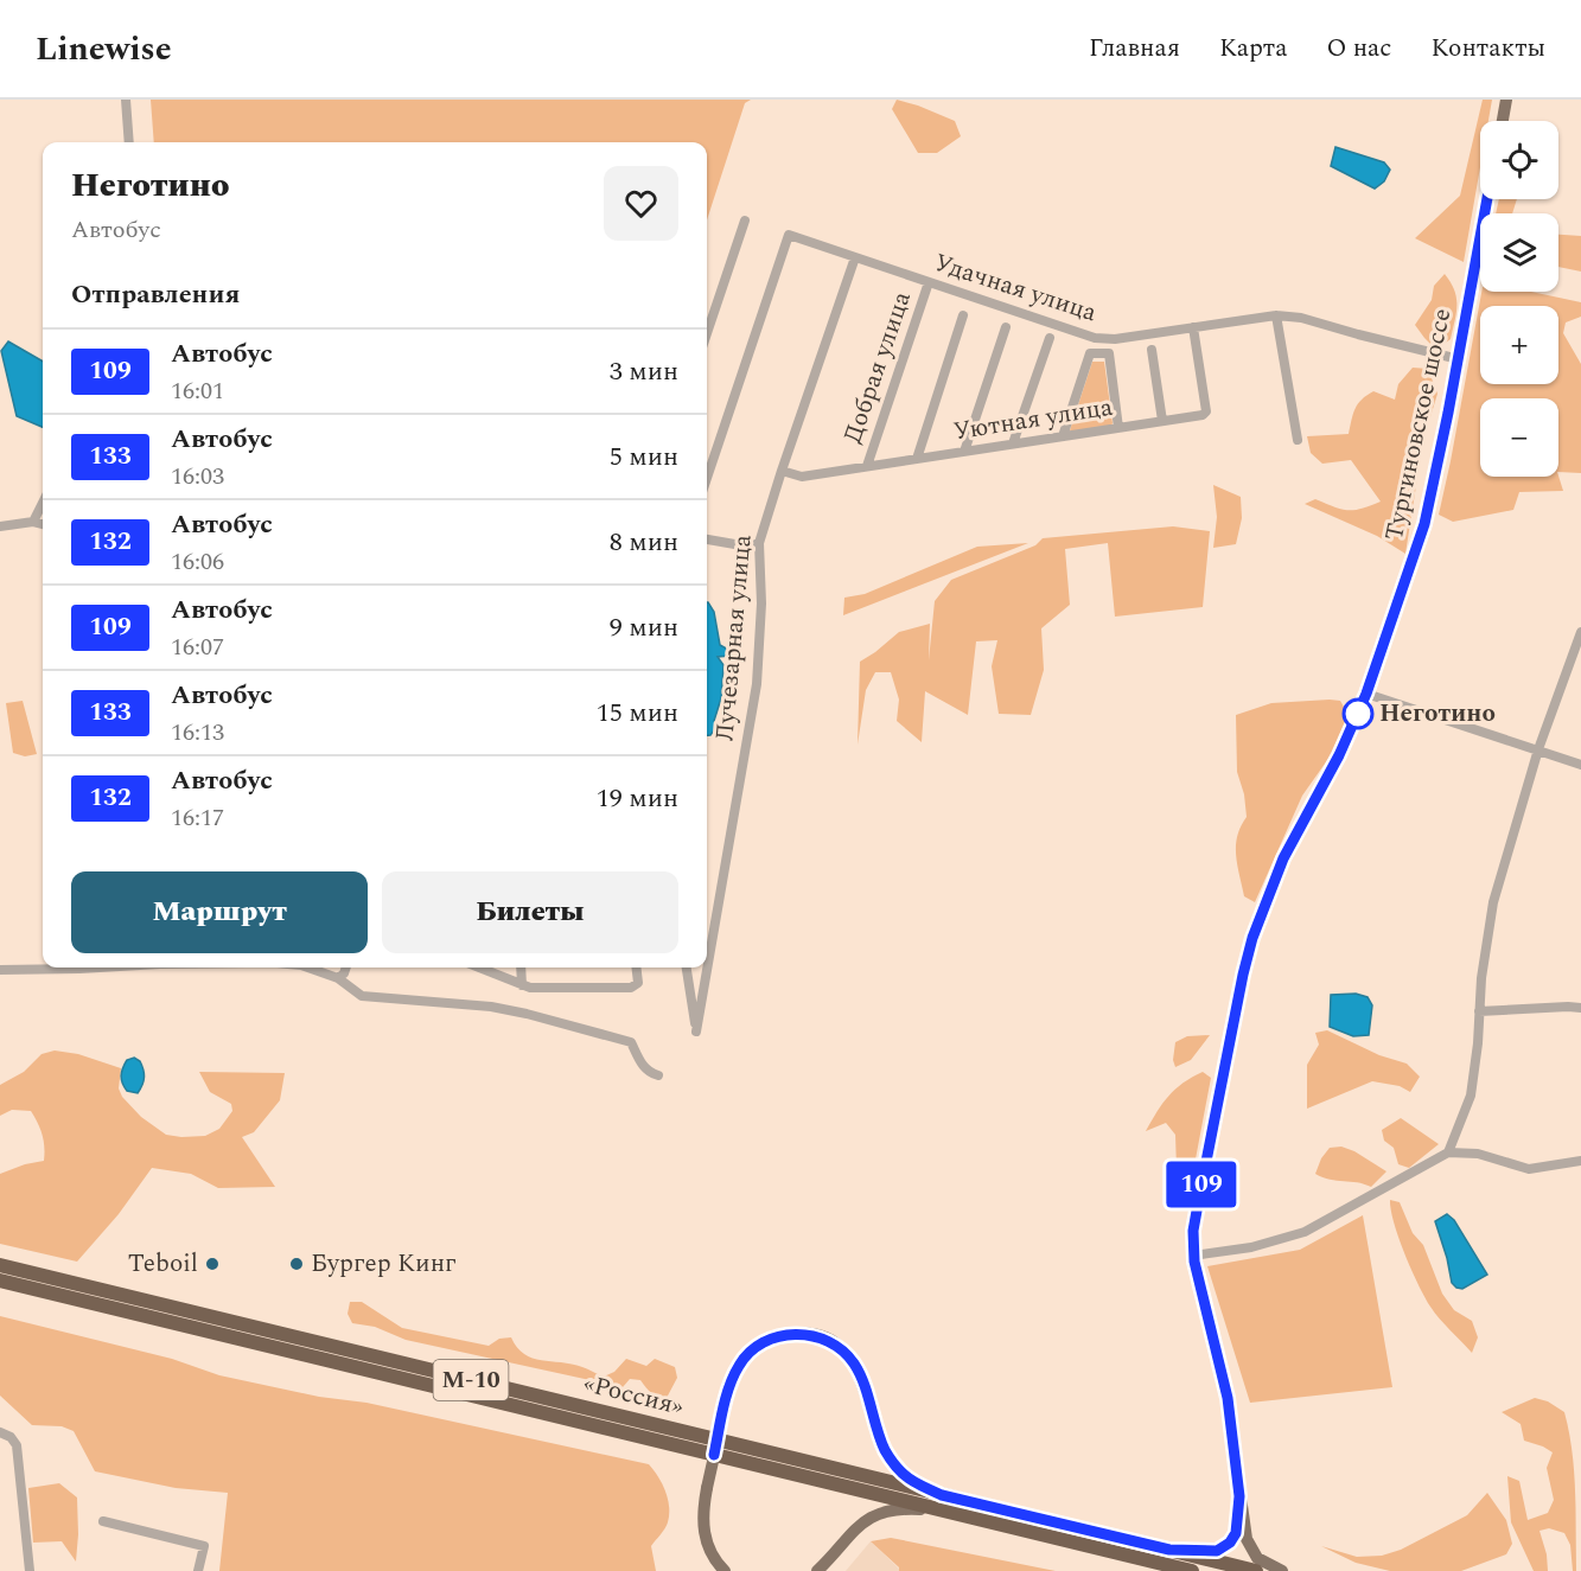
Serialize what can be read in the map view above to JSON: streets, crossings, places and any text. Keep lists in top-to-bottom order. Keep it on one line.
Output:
{"streets":{"highway":["М-10","«Россия»"],"main road":["Тургиновское шоссе"],"street":["Удачная улица","Добрая улица","Уютная улица","Лучезарная улица"]},"crossings":[["Удачная улица","Добрая улица"],["Удачная улица","Уютная улица"],["Удачная улица","Тургиновское шоссе"],["Удачная улица","Лучезарная улица"],["Добрая улица","Уютная улица"],["Уютная улица","Лучезарная улица"],["Тургиновское шоссе","«Россия»"]],"places":["Неготино","Teboil","Бургер Кинг"],"lines":["bus line 109"],"page":{"header":"Linewise","nav":["Главная","Карта","О нас","Контакты"],"on_map":"109","map_buttons":["+","−"],"heading":[["Неготино","Автобус"],"Отправления"],"list":[{"mark":"109","name":"Автобус","note":"16:01","value":"3 мин"},{"mark":"133","name":"Автобус","note":"16:03","value":"5 мин"},{"mark":"132","name":"Автобус","note":"16:06","value":"8 мин"},{"mark":"109","name":"Автобус","note":"16:07","value":"9 мин"},{"mark":"133","name":"Автобус","note":"16:13","value":"15 мин"},{"mark":"132","name":"Автобус","note":"16:17","value":"19 мин"}],"buttons":["Маршрут","Билеты"]}}
